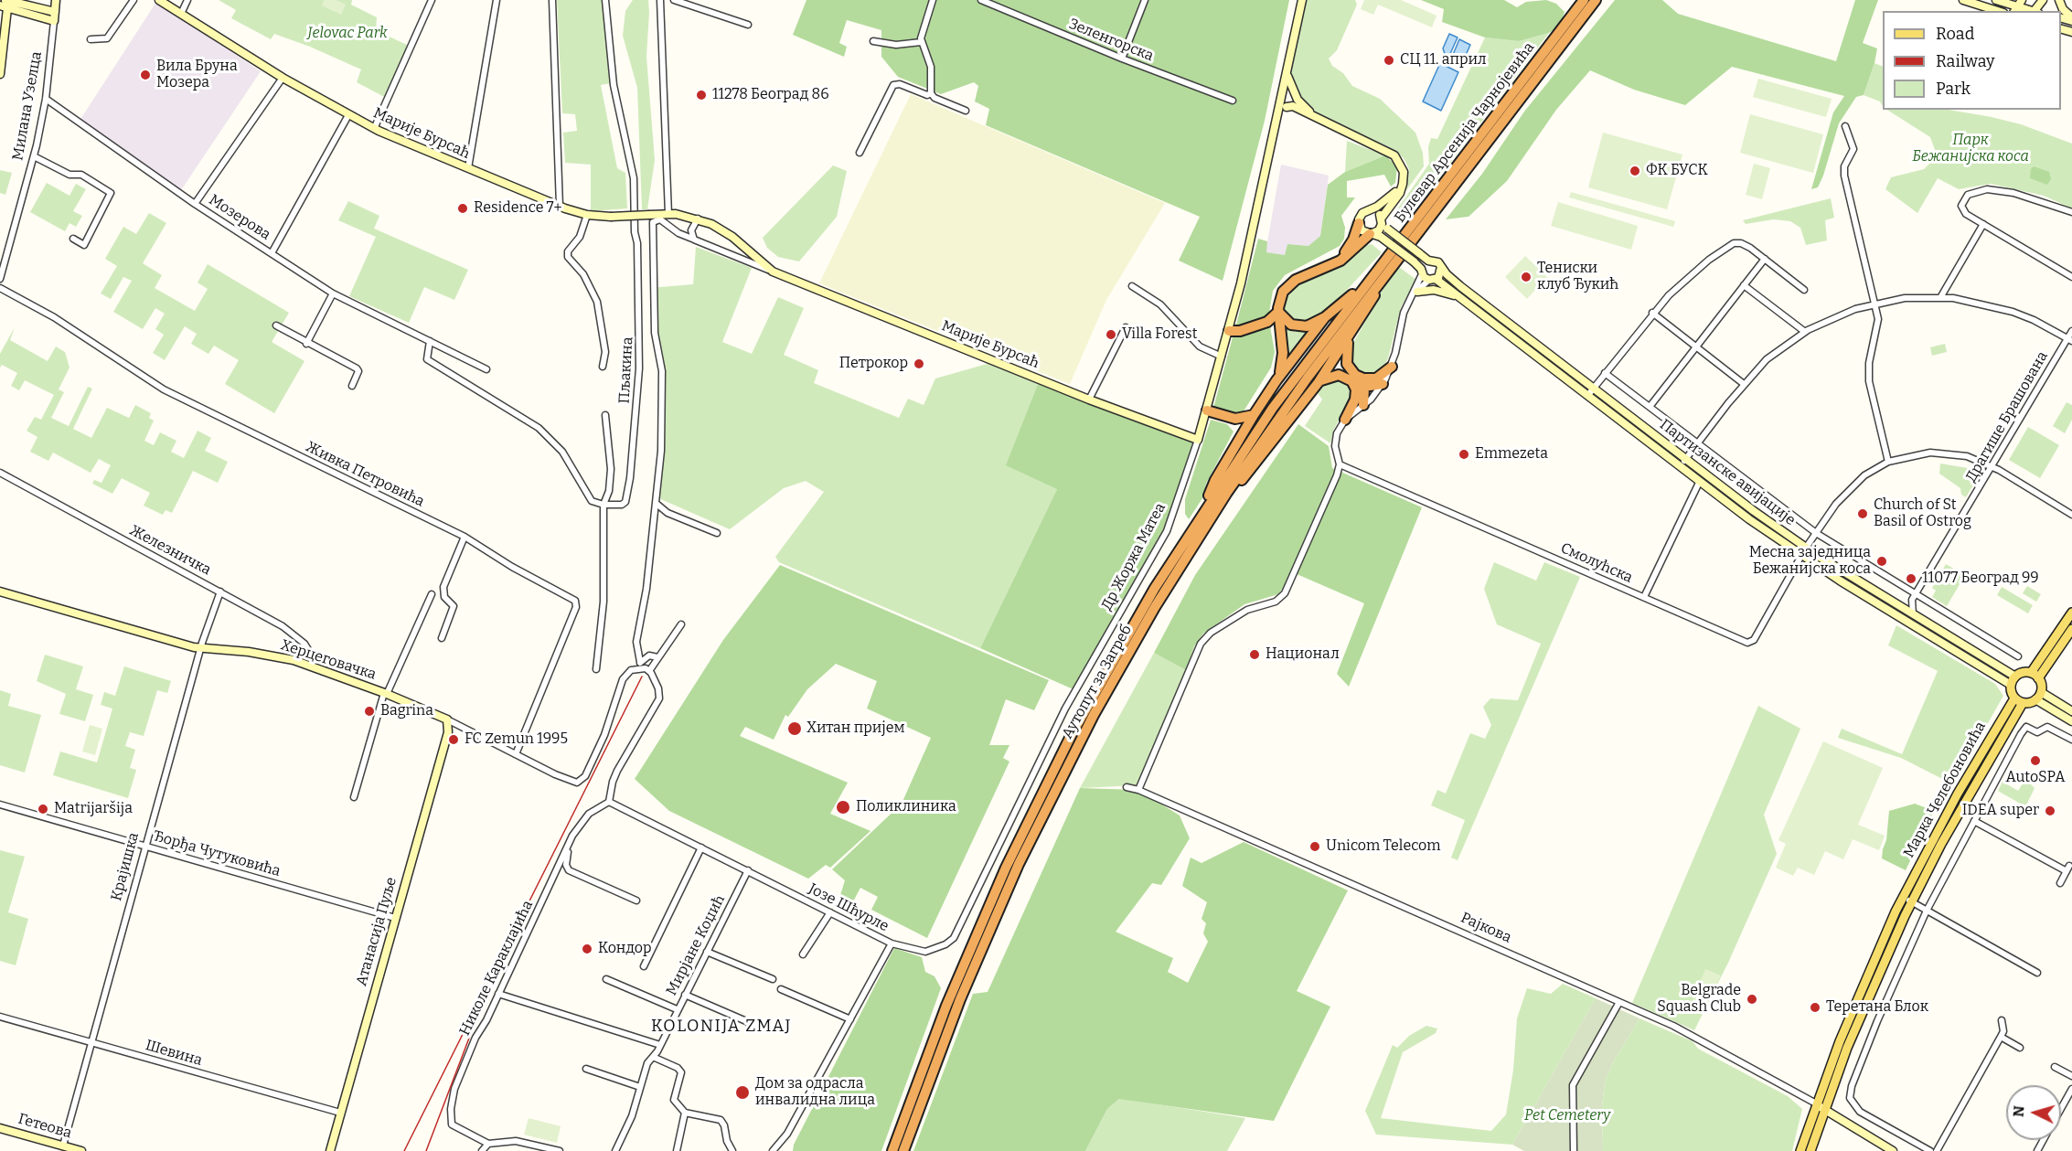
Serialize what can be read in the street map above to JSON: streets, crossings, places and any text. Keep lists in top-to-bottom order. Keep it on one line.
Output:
{"streets":{"highway":["Булевар Арсенија Чарнојевића","Аутопут за Загреб"],"main road":["Марка Челебоновића"],"street":["Зеленгорска","Милана Узелца","Марије Бурсаћ","Мозерова","Пљакина","Драгише Брашована","Партизанске авијације","Живка Петровића","Железничка","Др Жоржа Матеа","Смолућска","Херцеговачка","Ђорђа Чутуковића","Крајишка","Јозе Шћурле","Рајкова","Атанасија Пуље","Мирјане Коџић","Николе Караклајића","Шевина","Гетеова"]},"crossings":[["Милана Узелца","Мозерова"],["Булевар Арсенија Чарнојевића","Аутопут за Загреб"],["Марије Бурсаћ","Др Жоржа Матеа"],["Партизанске авијације","Смолућска"],["Партизанске авијације","Марка Челебоновића"],["Живка Петровића","Херцеговачка"],["Железничка","Херцеговачка"],["Железничка","Крајишка"],["Др Жоржа Матеа","Јозе Шћурле"],["Херцеговачка","Крајишка"],["Херцеговачка","Атанасија Пуље"],["Марка Челебоновића","Рајкова"],["Ђорђа Чутуковића","Крајишка"],["Ђорђа Чутуковића","Атанасија Пуље"],["Крајишка","Шевина"],["Крајишка","Гетеова"],["Јозе Шћурле","Мирјане Коџић"],["Јозе Шћурле","Николе Караклајића"],["Атанасија Пуље","Шевина"]],"districts":["KOLONIJA ZMAJ"],"parks":["Jelovac Park","Парк Бежанијска коса","Pet Cemetery"],"places":["СЦ 11. април","Вила Бруна Мозера","11278 Београд 86","ФК БУСК","Residence 7+","Тениски клуб Ђукић","Villa Forest","Петрокор","Emmezeta","Church of St Basil of Ostrog","Месна заједница Бежанијска коса","11077 Београд 99","Национал","Bagrina","Хитан пријем","FC Zemun 1995","AutoSPA","Поликлиника","Matrijaršija","IDEA super","Unicom Telecom","Кондор","Belgrade Squash Club","Теретана Блок","Дом за одрасла инвалидна лица"],"legend":["Road","Railway","Park"],"north":"left"}
